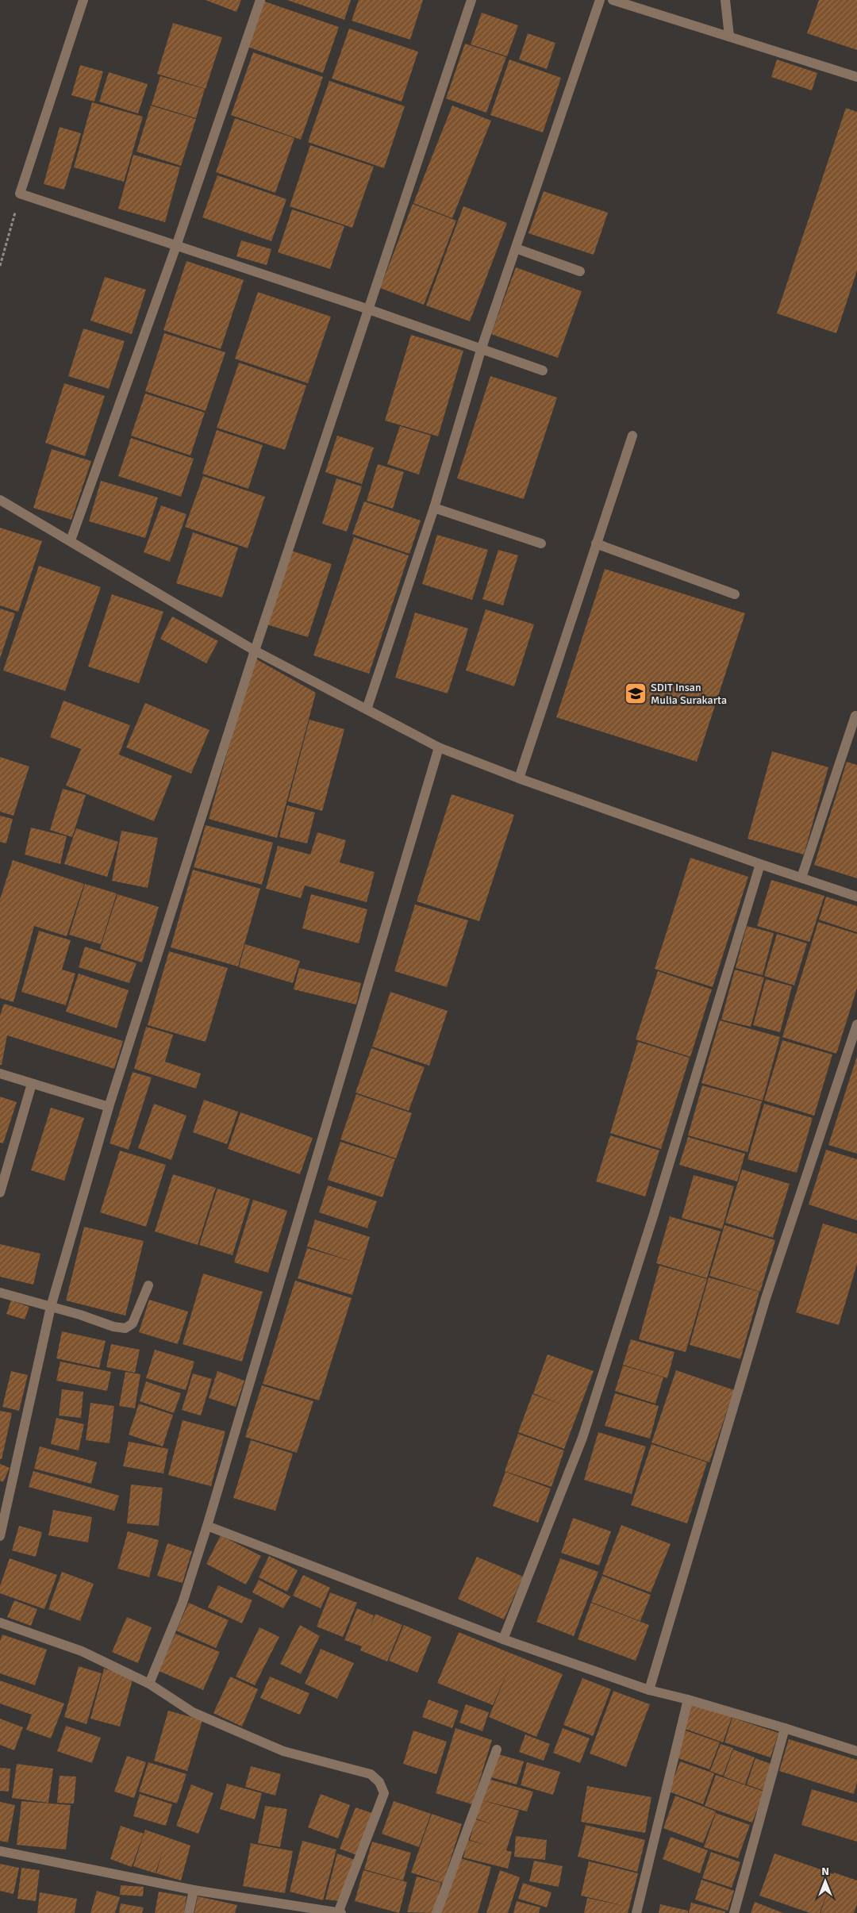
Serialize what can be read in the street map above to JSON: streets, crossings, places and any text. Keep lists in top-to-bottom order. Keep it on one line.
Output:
{"places":{"school or university":["SDIT Insan Mulia Surakarta"]},"north":"top"}
